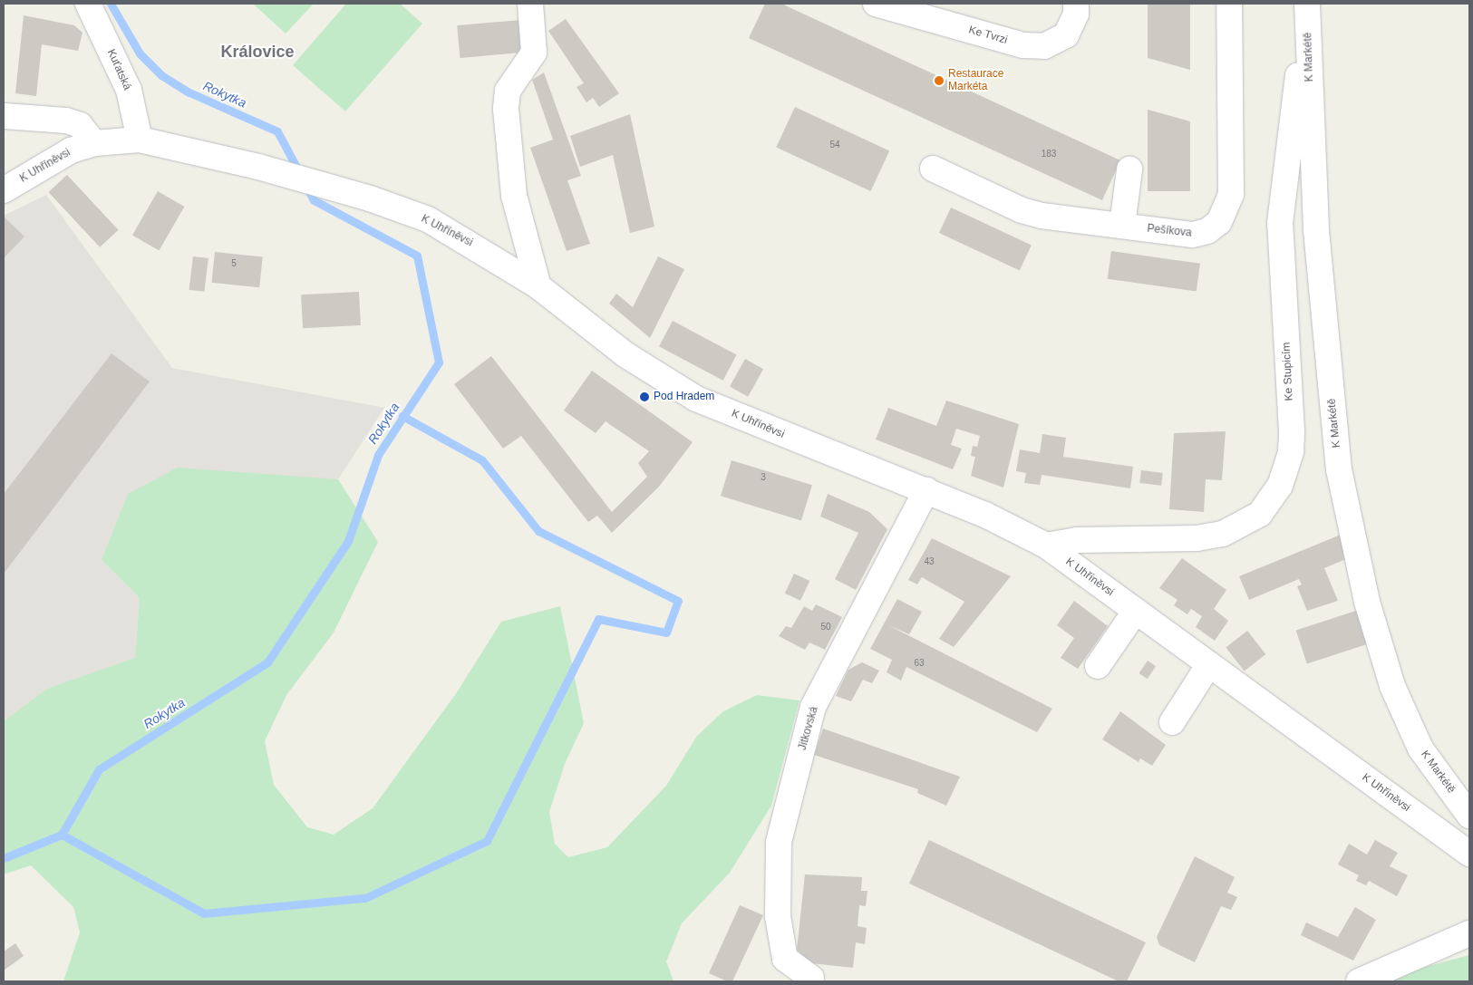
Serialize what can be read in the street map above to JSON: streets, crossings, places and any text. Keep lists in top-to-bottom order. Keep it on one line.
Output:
{"streets":{"street":["Ke Tvrzi","K Markétě","Kuťatská","K Uhříněvsi","Pešíkova","Ke Stupicím","Jitkovská"]},"crossings":[["K Markétě","Ke Stupicím"],["Kuťatská","K Uhříněvsi"],["K Uhříněvsi","Ke Stupicím"],["K Uhříněvsi","Jitkovská"]],"districts":["Královice"],"water":["Rokytka"],"places":["Restaurace Markéta","Pod Hradem"],"house_numbers":["54","183","5","3","43","50","63"]}
